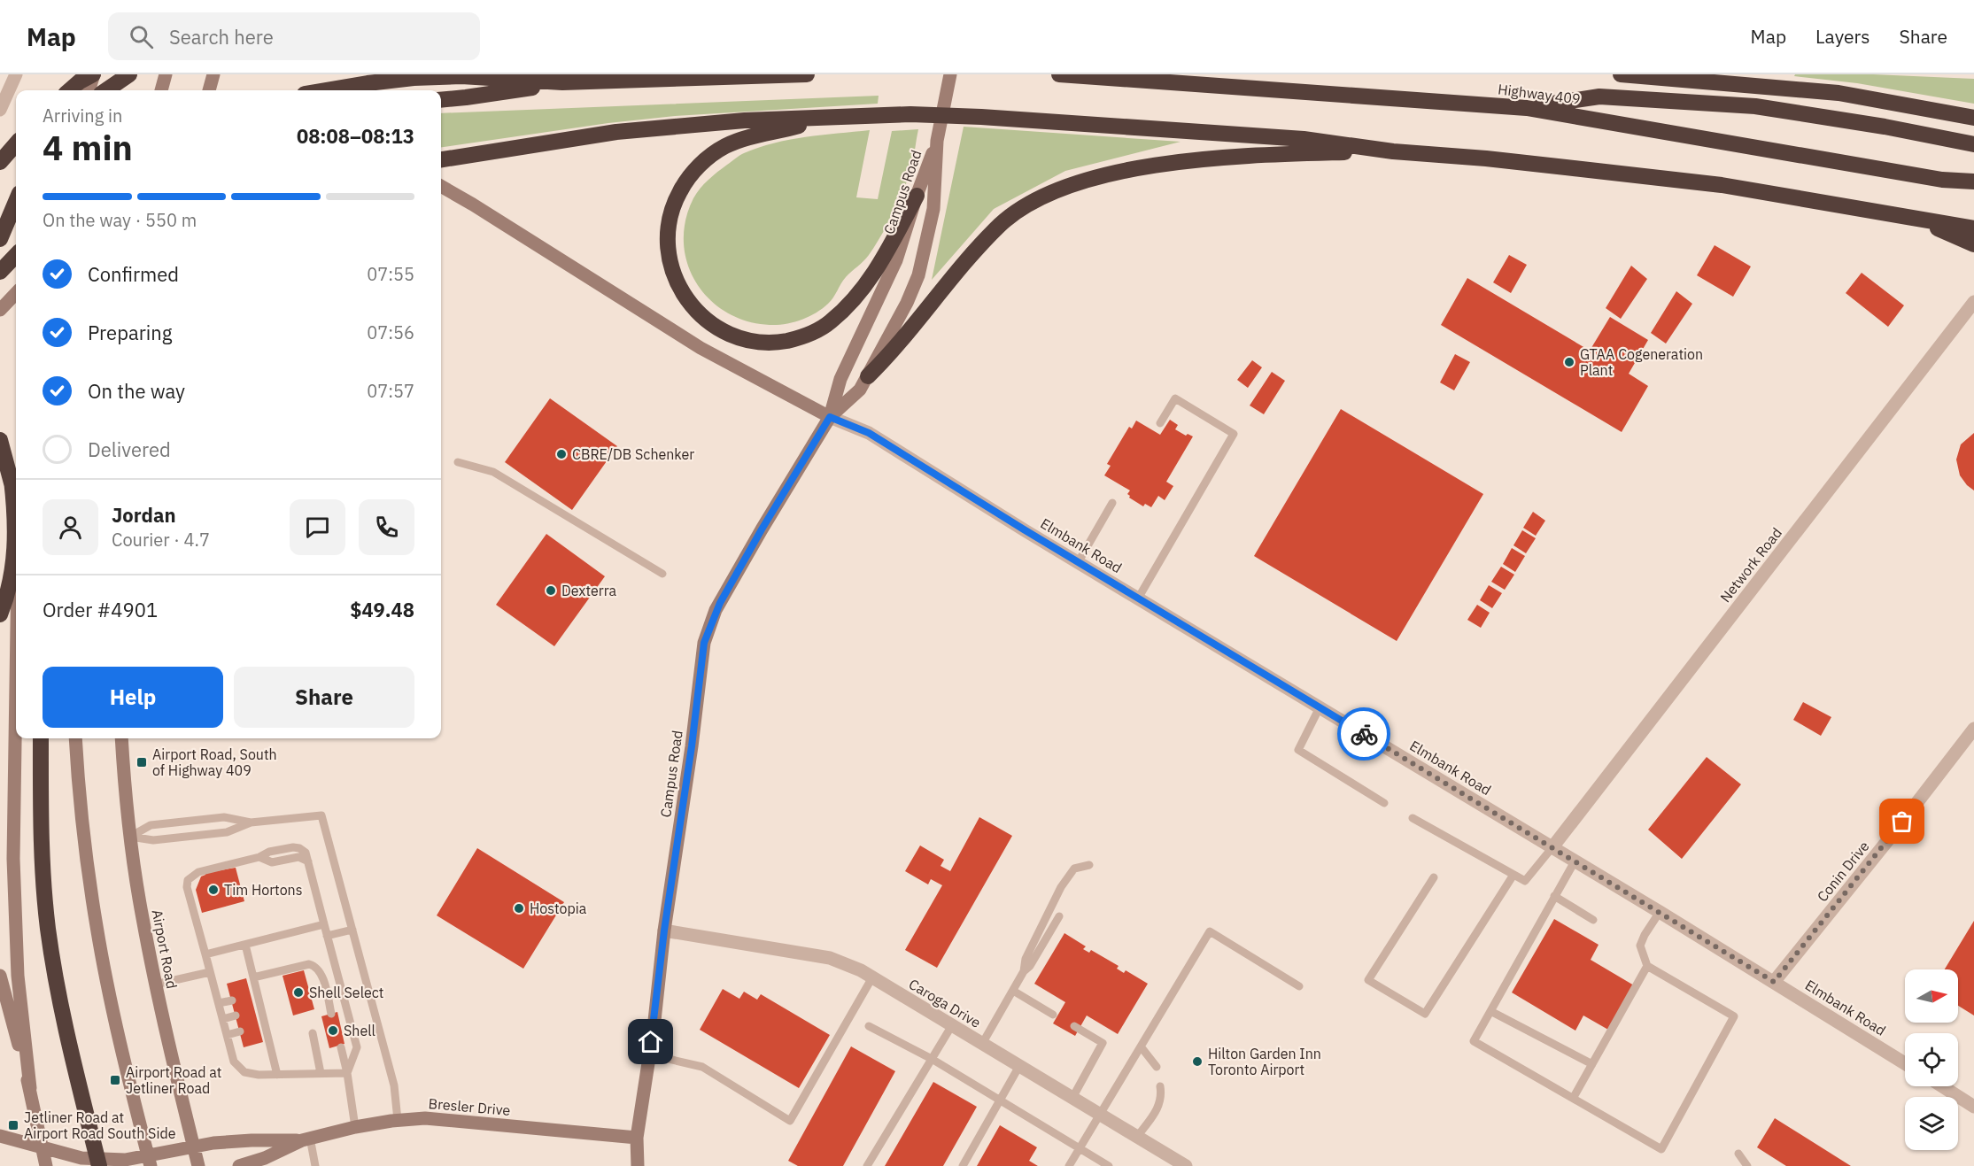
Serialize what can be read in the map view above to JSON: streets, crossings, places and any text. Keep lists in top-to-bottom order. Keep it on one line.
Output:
{"streets":{"highway":["Highway 409"],"street":["Campus Road","Elmbank Road","Network Road","Conin Drive","Airport Road","Caroga Drive","Bresler Drive"]},"crossings":[["Campus Road","Elmbank Road"],["Campus Road","Caroga Drive"],["Campus Road","Bresler Drive"],["Elmbank Road","Network Road"],["Elmbank Road","Conin Drive"],["Airport Road","Bresler Drive"]],"places":{"other":["GTAA Cogeneration Plant","CBRE/DB Schenker","Dexterra","Tim Hortons","Hostopia","Shell Select","Shell","Hilton Garden Inn Toronto Airport"],"transit":["Airport Road, South of Highway 409","Airport Road at Jetliner Road","Jetliner Road at Airport Road South Side"]},"north":"right","page":{"header":"Map","search":"Search here","nav":["Map","Layers","Share"],"heading":["4 min","Arriving in","08:08–08:13"],"panel":["Jordan","Courier · 4.7","Order #4901","$49.48"],"bar":"On the way · 550 m","list":[["Confirmed","07:55"],["Preparing","07:56"],["On the way","07:57"],"Delivered"],"buttons":["Help","Share"]}}
